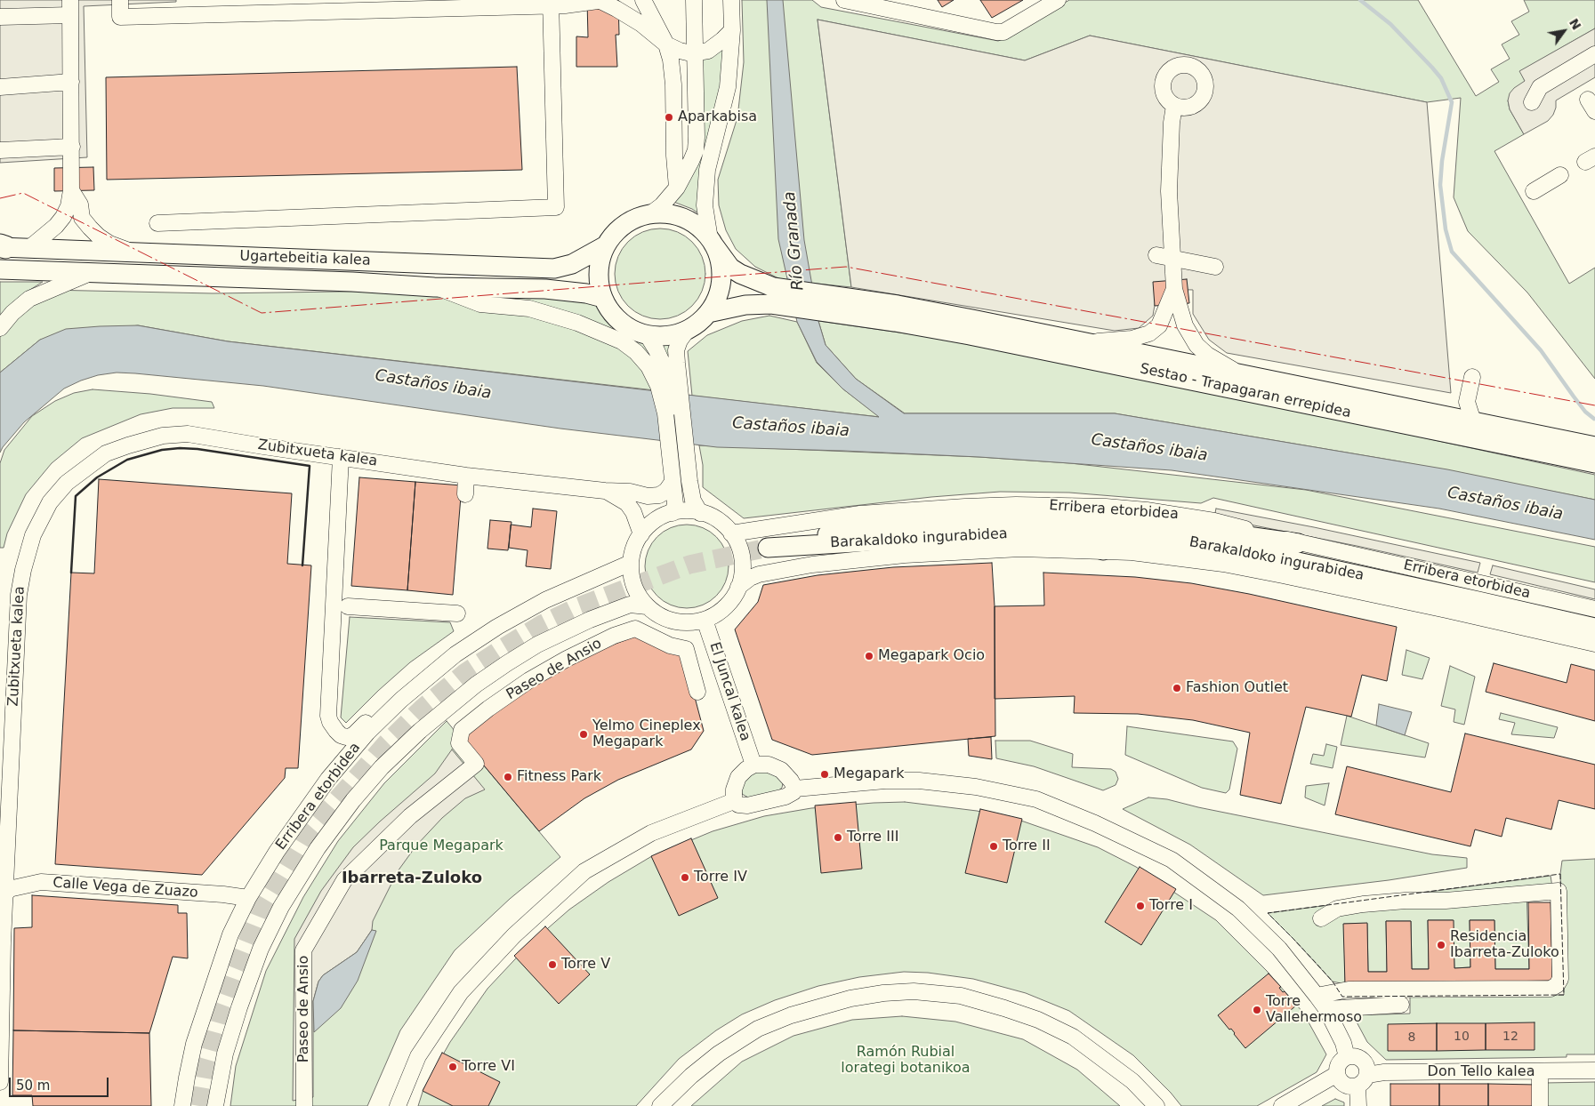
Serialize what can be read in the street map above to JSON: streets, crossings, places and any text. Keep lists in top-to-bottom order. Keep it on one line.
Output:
{"streets":{"main road":["Ugartebeitia kalea","Sestao - Trapagaran errepidea","Barakaldoko ingurabidea"],"street":["Zubitxueta kalea","Erribera etorbidea","Paseo de Ansio","El Juncal kalea","Calle Vega de Zuazo","Don Tello kalea"]},"crossings":[["Zubitxueta kalea","Erribera etorbidea"],["Zubitxueta kalea","El Juncal kalea"],["Zubitxueta kalea","Calle Vega de Zuazo"],["Erribera etorbidea","Barakaldoko ingurabidea"],["Erribera etorbidea","El Juncal kalea"],["Erribera etorbidea","Calle Vega de Zuazo"]],"districts":["Ibarreta-Zuloko"],"water":["Río Granada","Castaños ibaia"],"parks":["Parque Megapark","Ramón Rubial lorategi botanikoa"],"places":["Aparkabisa","Megapark Ocio","Fashion Outlet","Yelmo Cineplex Megapark","Megapark","Fitness Park","Torre III","Torre II","Torre IV","Torre I","Residencia Ibarreta-Zuloko","Torre V","Torre Vallehermoso","Torre VI"],"house_numbers":["10","12","8"],"scale_bar":"50 m","north":"top right"}
